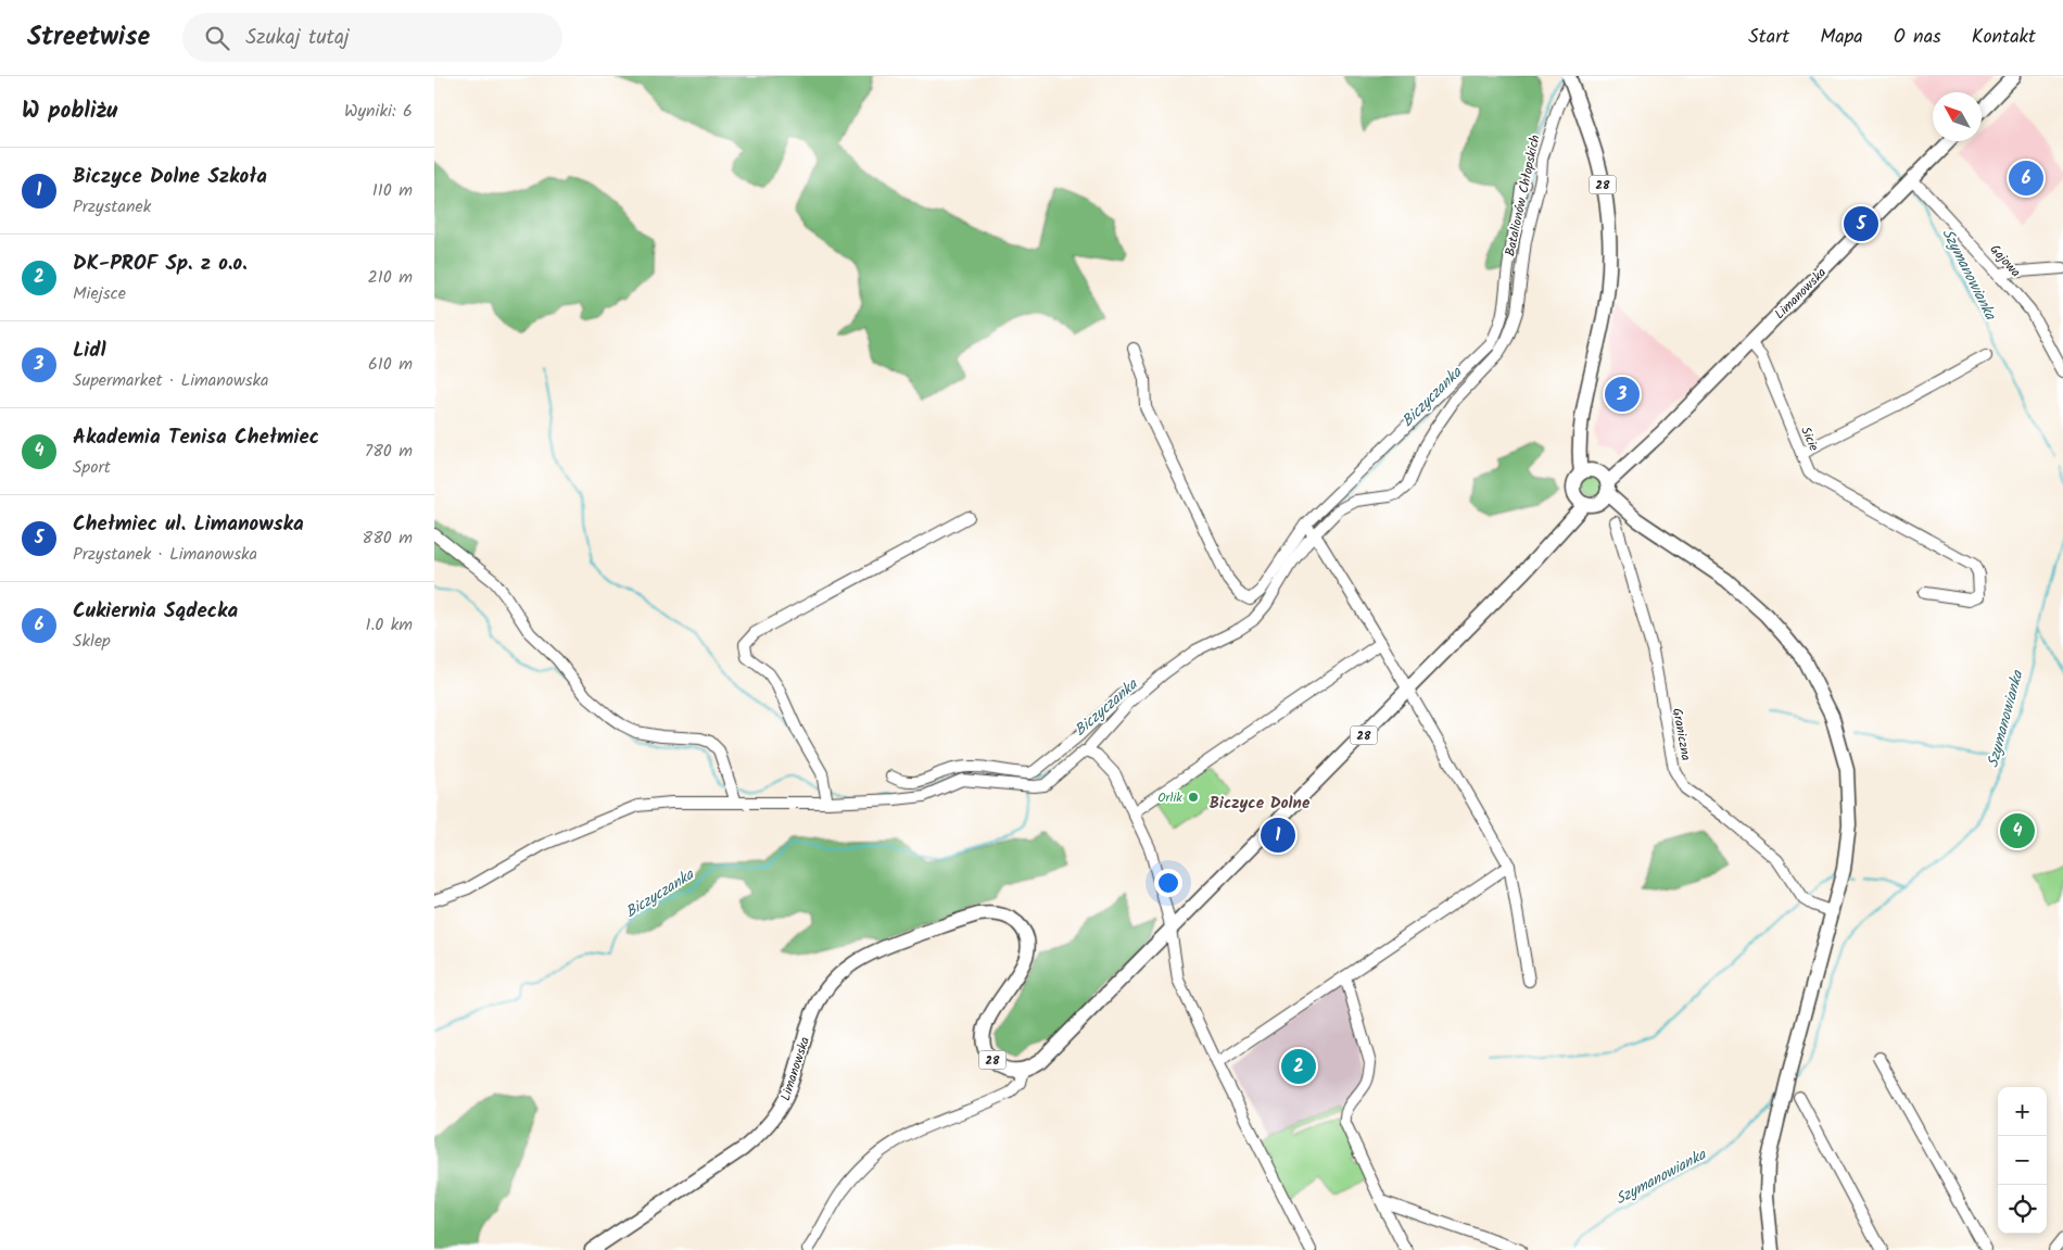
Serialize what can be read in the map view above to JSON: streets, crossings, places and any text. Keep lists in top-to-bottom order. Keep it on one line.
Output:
{"streets":{"main road":["28","Limanowska"],"street":["Batalionów Chłopskich","Gajowa","Sicie","Graniczna"]},"crossings":[["28","Batalionów Chłopskich"],["28","Limanowska"],["Gajowa","Limanowska"],["Limanowska","Sicie"]],"districts":["Biczyce Dolne"],"water":["Szymanowianka","Biczyczanka"],"places":["Orlik"],"north":"top left","page":{"header":"Streetwise","search":"Szukaj tutaj","nav":["Start","Mapa","O nas","Kontakt"],"heading":["W pobliżu","Wyniki: 6"],"list":[{"mark":"1","name":"Biczyce Dolne Szkoła","note":"Przystanek","value":"110 m"},{"mark":"2","name":"DK-PROF Sp. z o.o.","note":"Miejsce","value":"210 m"},{"mark":"3","name":"Lidl","note":"Supermarket · Limanowska","value":"610 m"},{"mark":"4","name":"Akademia Tenisa Chełmiec","note":"Sport","value":"780 m"},{"mark":"5","name":"Chełmiec ul. Limanowska","note":"Przystanek · Limanowska","value":"880 m"},{"mark":"6","name":"Cukiernia Sądecka","note":"Sklep","value":"1.0 km"}],"pins":["6","5","3","4","1","2"],"map_buttons":["+","−"]}}
